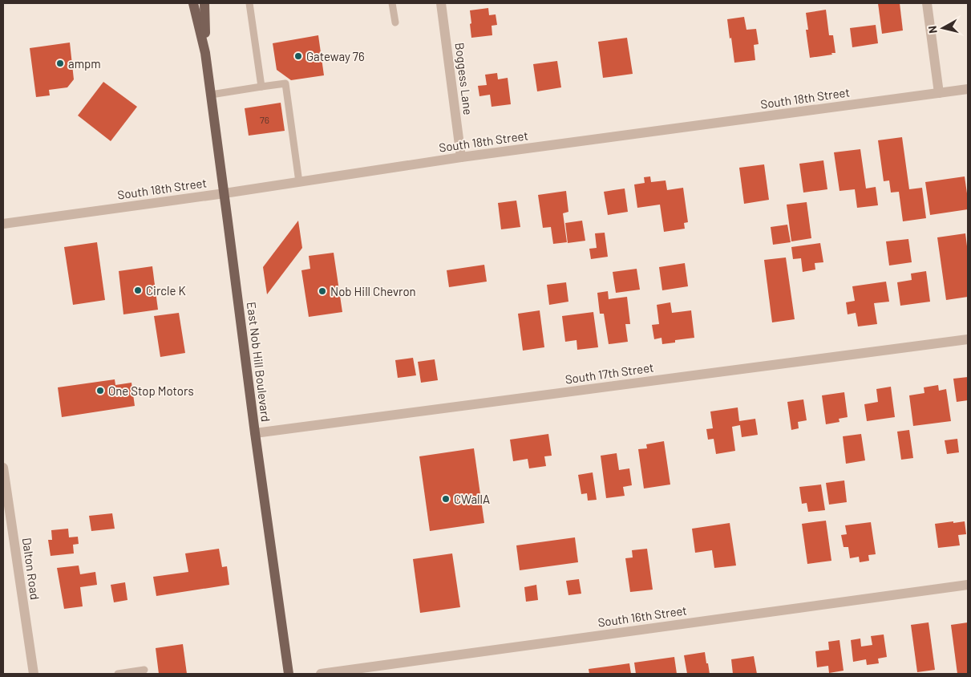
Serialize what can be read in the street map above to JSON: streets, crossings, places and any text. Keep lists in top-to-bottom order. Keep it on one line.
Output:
{"streets":{"main road":["East Nob Hill Boulevard"],"street":["Boggess Lane","South 18th Street","South 17th Street","Dalton Road","South 16th Street"]},"crossings":[["Boggess Lane","South 18th Street"],["South 18th Street","East Nob Hill Boulevard"],["East Nob Hill Boulevard","South 17th Street"]],"places":["Gateway 76","ampm","Circle K","Nob Hill Chevron","One Stop Motors","CWallA"],"house_numbers":["76"],"north":"left"}
